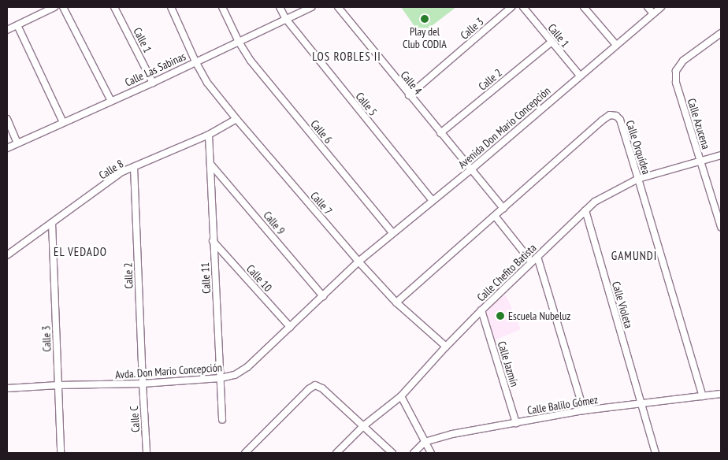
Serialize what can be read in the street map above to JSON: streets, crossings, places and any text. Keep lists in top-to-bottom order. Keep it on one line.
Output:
{"streets":{"street":["Calle 3","Calle 1","Calle Las Sabinas","Calle 2","Calle 4","Calle 5","Calle Azucena","Avenida Don Mario Concepción","Calle 6","Calle Orquídea","Calle 8","Calle 7","Calle 9","Calle Chefito Batista","Calle 11","Calle 10","Calle Violeta","Calle Jazmín","Avda. Don Mario Concepción","Calle Balilo Gómez","Calle C"]},"crossings":[["Calle 3","Calle 4"],["Calle 3","Calle 8"],["Calle 3","Avda. Don Mario Concepción"],["Calle 1","Calle Las Sabinas"],["Calle 1","Calle 2"],["Calle 1","Avenida Don Mario Concepción"],["Calle Las Sabinas","Calle 5"],["Calle Las Sabinas","Calle 6"],["Calle Las Sabinas","Calle 7"],["Calle 2","Calle 4"],["Calle 2","Calle 8"],["Calle 2","Avda. Don Mario Concepción"],["Calle 2","Calle C"],["Calle 4","Avenida Don Mario Concepción"],["Calle 4","Calle Orquídea"],["Calle 5","Avenida Don Mario Concepción"],["Calle Azucena","Calle Chefito Batista"],["Avenida Don Mario Concepción","Calle 6"],["Avenida Don Mario Concepción","Calle 7"],["Avenida Don Mario Concepción","Avda. Don Mario Concepción"],["Calle Orquídea","Calle 7"],["Calle Orquídea","Calle Chefito Batista"],["Calle Orquídea","Calle Balilo Gómez"],["Calle 8","Calle 7"],["Calle 8","Calle 11"],["Calle 7","Calle Chefito Batista"],["Calle 7","Avda. Don Mario Concepción"],["Calle 9","Calle 11"],["Calle 9","Avda. Don Mario Concepción"],["Calle Chefito Batista","Calle Violeta"],["Calle Chefito Batista","Calle Jazmín"],["Calle 11","Calle 10"],["Calle 11","Avda. Don Mario Concepción"],["Calle 10","Avda. Don Mario Concepción"],["Calle Violeta","Calle Balilo Gómez"],["Calle Jazmín","Calle Balilo Gómez"],["Avda. Don Mario Concepción","Calle C"]],"districts":["LOS ROBLES II","EL VEDADO","GAMUNDI"],"places":["Play del Club CODIA","Escuela Nubeluz"]}
